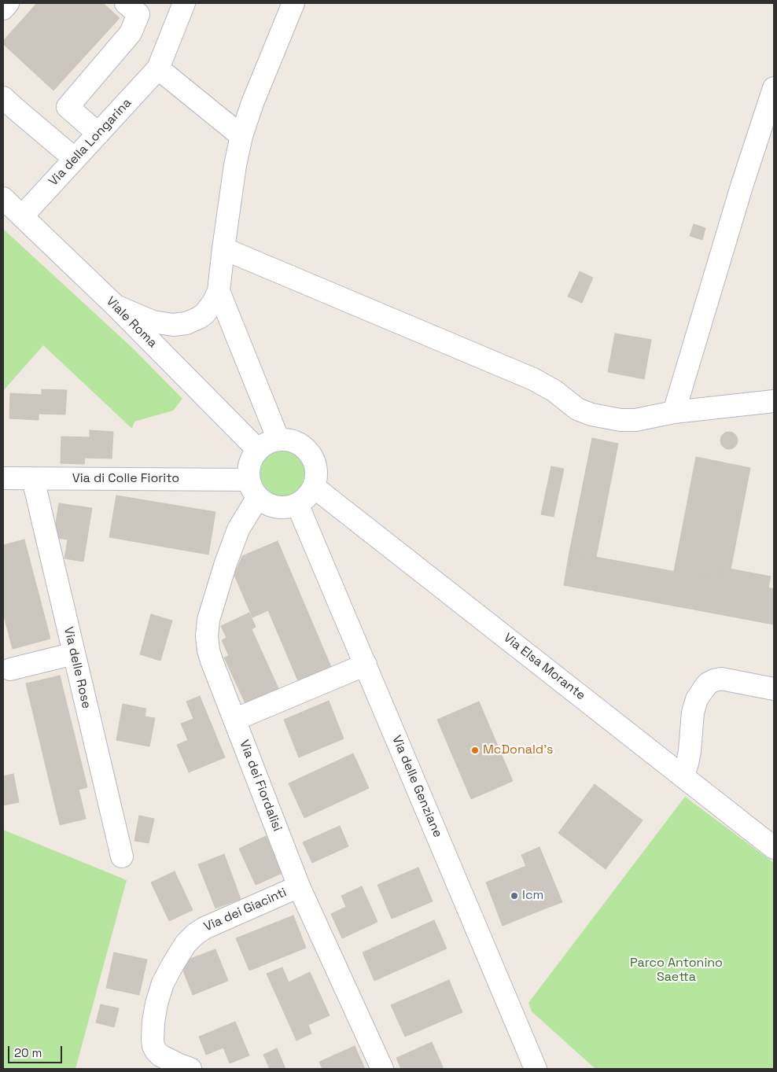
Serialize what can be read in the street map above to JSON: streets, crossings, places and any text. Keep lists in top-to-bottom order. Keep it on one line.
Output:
{"streets":{"street":["Via della Longarina","Viale Roma","Via di Colle Fiorito","Via Elsa Morante","Via delle Rose","Via dei Fiordalisi","Via delle Genziane","Via dei Giacinti"]},"crossings":[["Via della Longarina","Viale Roma"],["Viale Roma","Via di Colle Fiorito"],["Viale Roma","Via Elsa Morante"],["Viale Roma","Via dei Fiordalisi"],["Viale Roma","Via delle Genziane"],["Via di Colle Fiorito","Via Elsa Morante"],["Via di Colle Fiorito","Via delle Rose"],["Via di Colle Fiorito","Via dei Fiordalisi"],["Via di Colle Fiorito","Via delle Genziane"],["Via Elsa Morante","Via dei Fiordalisi"],["Via Elsa Morante","Via delle Genziane"],["Via dei Fiordalisi","Via delle Genziane"],["Via dei Fiordalisi","Via dei Giacinti"]],"parks":["Parco Antonino Saetta"],"places":["McDonald's","Icm"],"scale_bar":"20 m"}
